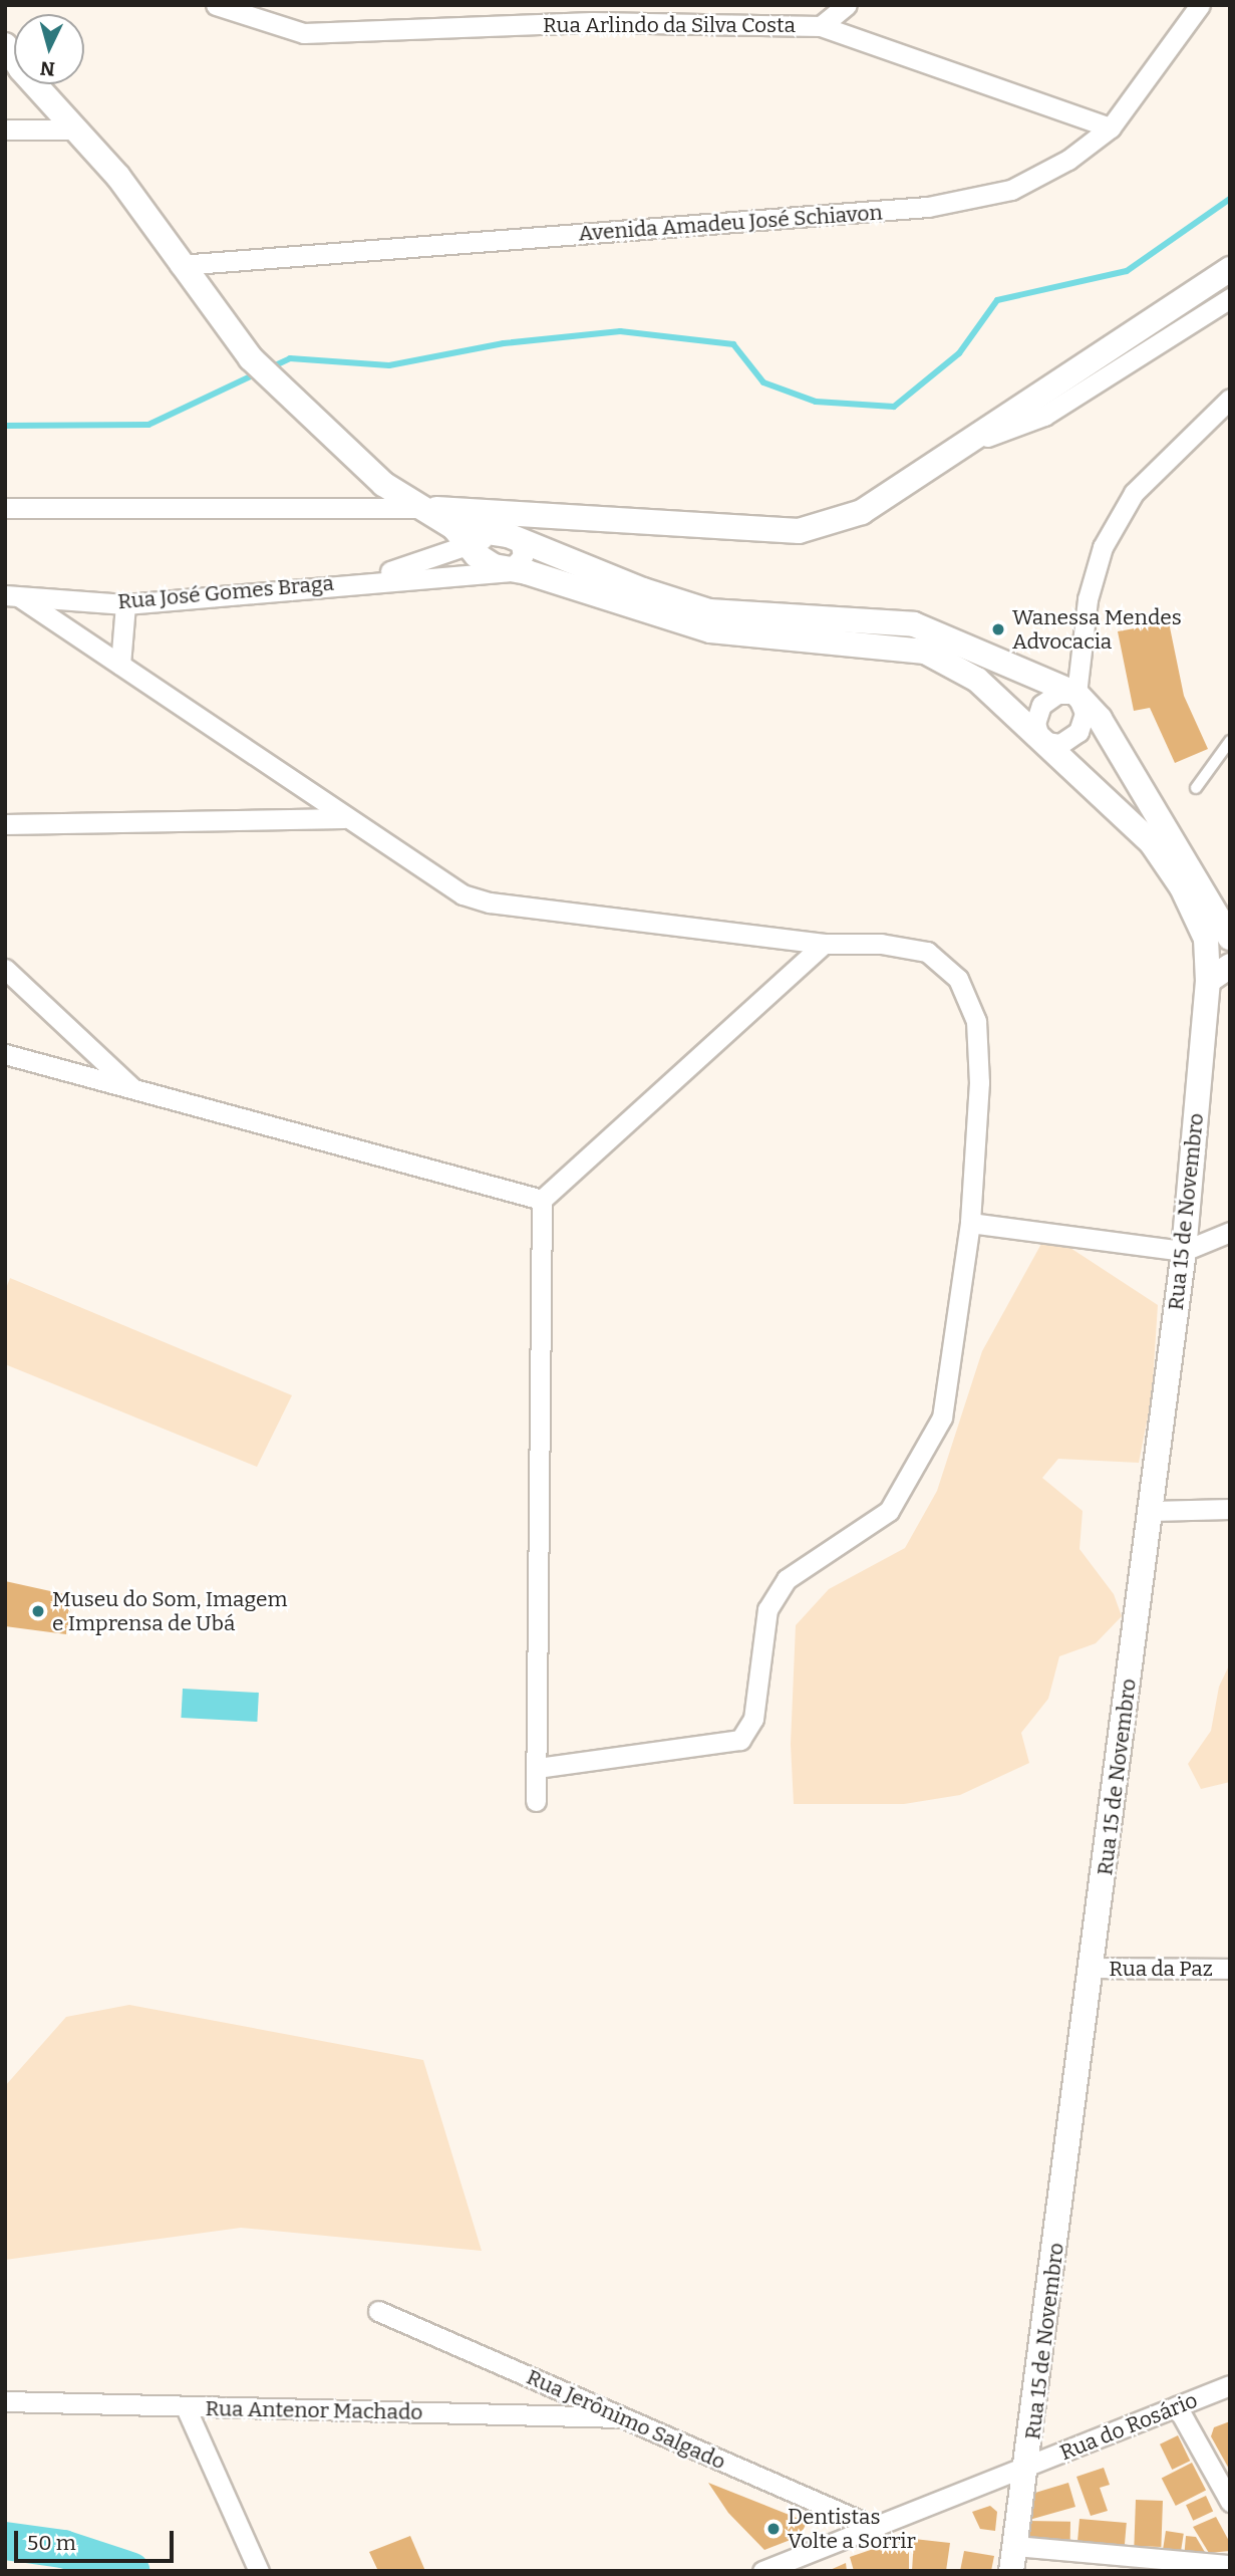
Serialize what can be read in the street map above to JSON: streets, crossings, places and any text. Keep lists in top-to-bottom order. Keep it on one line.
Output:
{"streets":{"street":["Rua Arlindo da Silva Costa","Avenida Amadeu José Schiavon","Rua José Gomes Braga","Rua 15 de Novembro","Rua da Paz","Rua Antenor Machado","Rua Jerônimo Salgado","Rua do Rosário"]},"crossings":[["Rua Arlindo da Silva Costa","Avenida Amadeu José Schiavon"],["Rua 15 de Novembro","Rua da Paz"],["Rua 15 de Novembro","Rua do Rosário"],["Rua Antenor Machado","Rua Jerônimo Salgado"],["Rua Jerônimo Salgado","Rua do Rosário"]],"places":["Wanessa Mendes Advocacia","Museu do Som, Imagem e Imprensa de Ubá","Dentistas Volte a Sorrir"],"scale_bar":"50 m","north":"bottom"}
